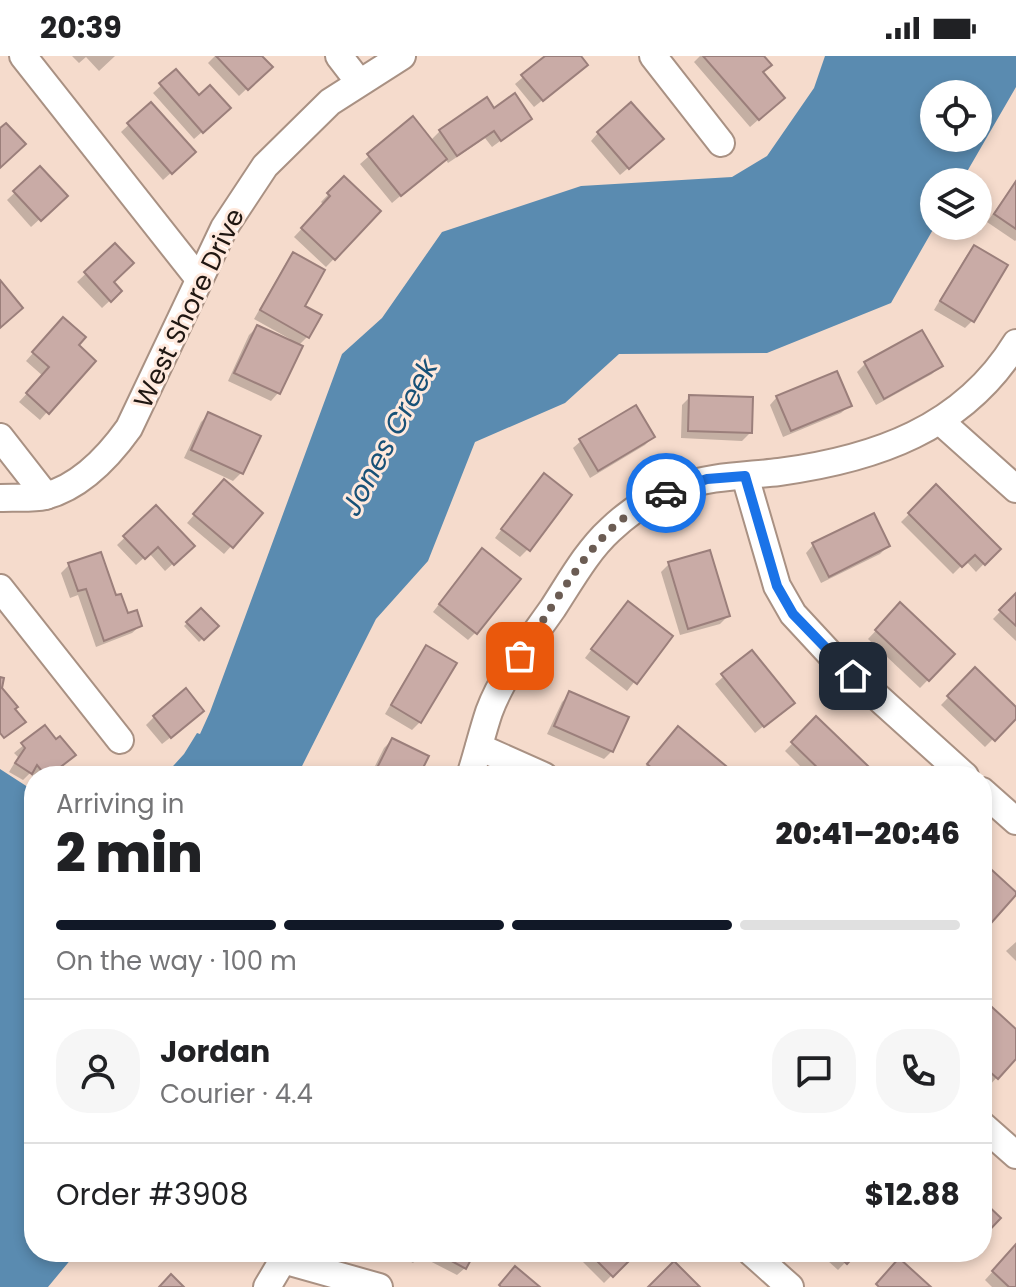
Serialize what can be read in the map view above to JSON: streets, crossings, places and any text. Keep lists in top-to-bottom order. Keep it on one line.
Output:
{"streets":{"street":["West Shore Drive"]},"water":["Jones Creek"],"page":{"status":"20:39","heading":["2 min","Arriving in","20:41–20:46"],"panel":["Jordan","Courier · 4.4","Order #3908","$12.88"],"bar":"On the way · 100 m"}}
